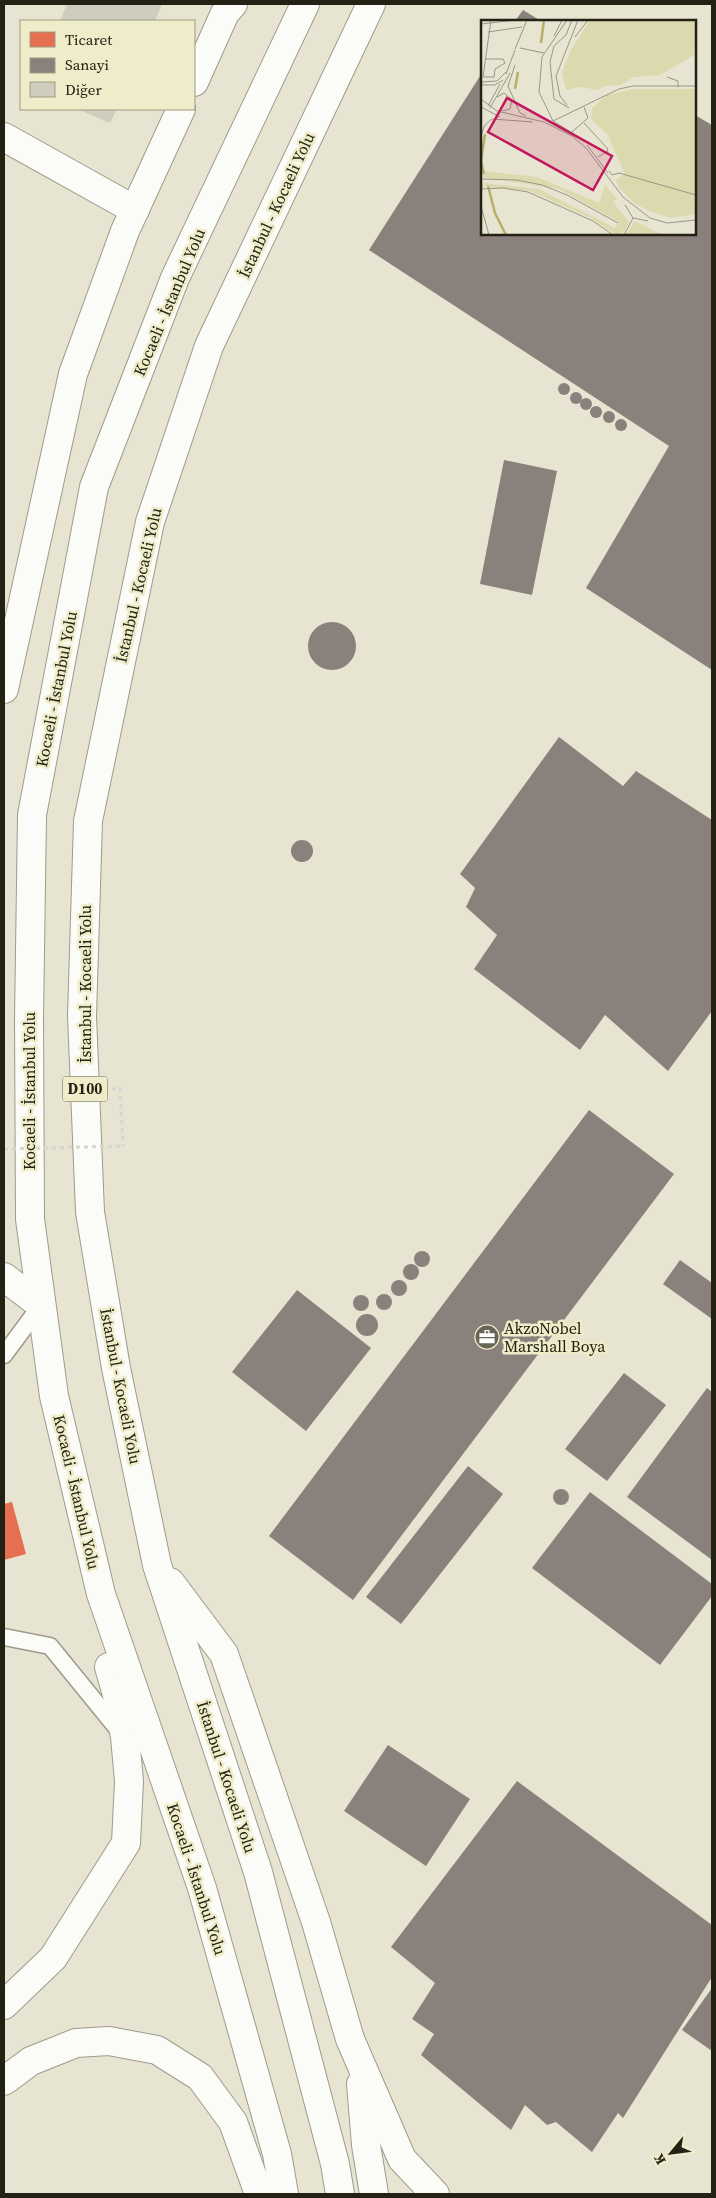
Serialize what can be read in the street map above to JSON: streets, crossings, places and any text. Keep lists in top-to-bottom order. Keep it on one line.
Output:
{"streets":{"main road":["İstanbul - Kocaeli Yolu","Kocaeli - İstanbul Yolu","D100"]},"places":{"office":["AkzoNobel Marshall Boya"]},"legend":["Ticaret","Sanayi","Diğer"],"north":"bottom left"}
